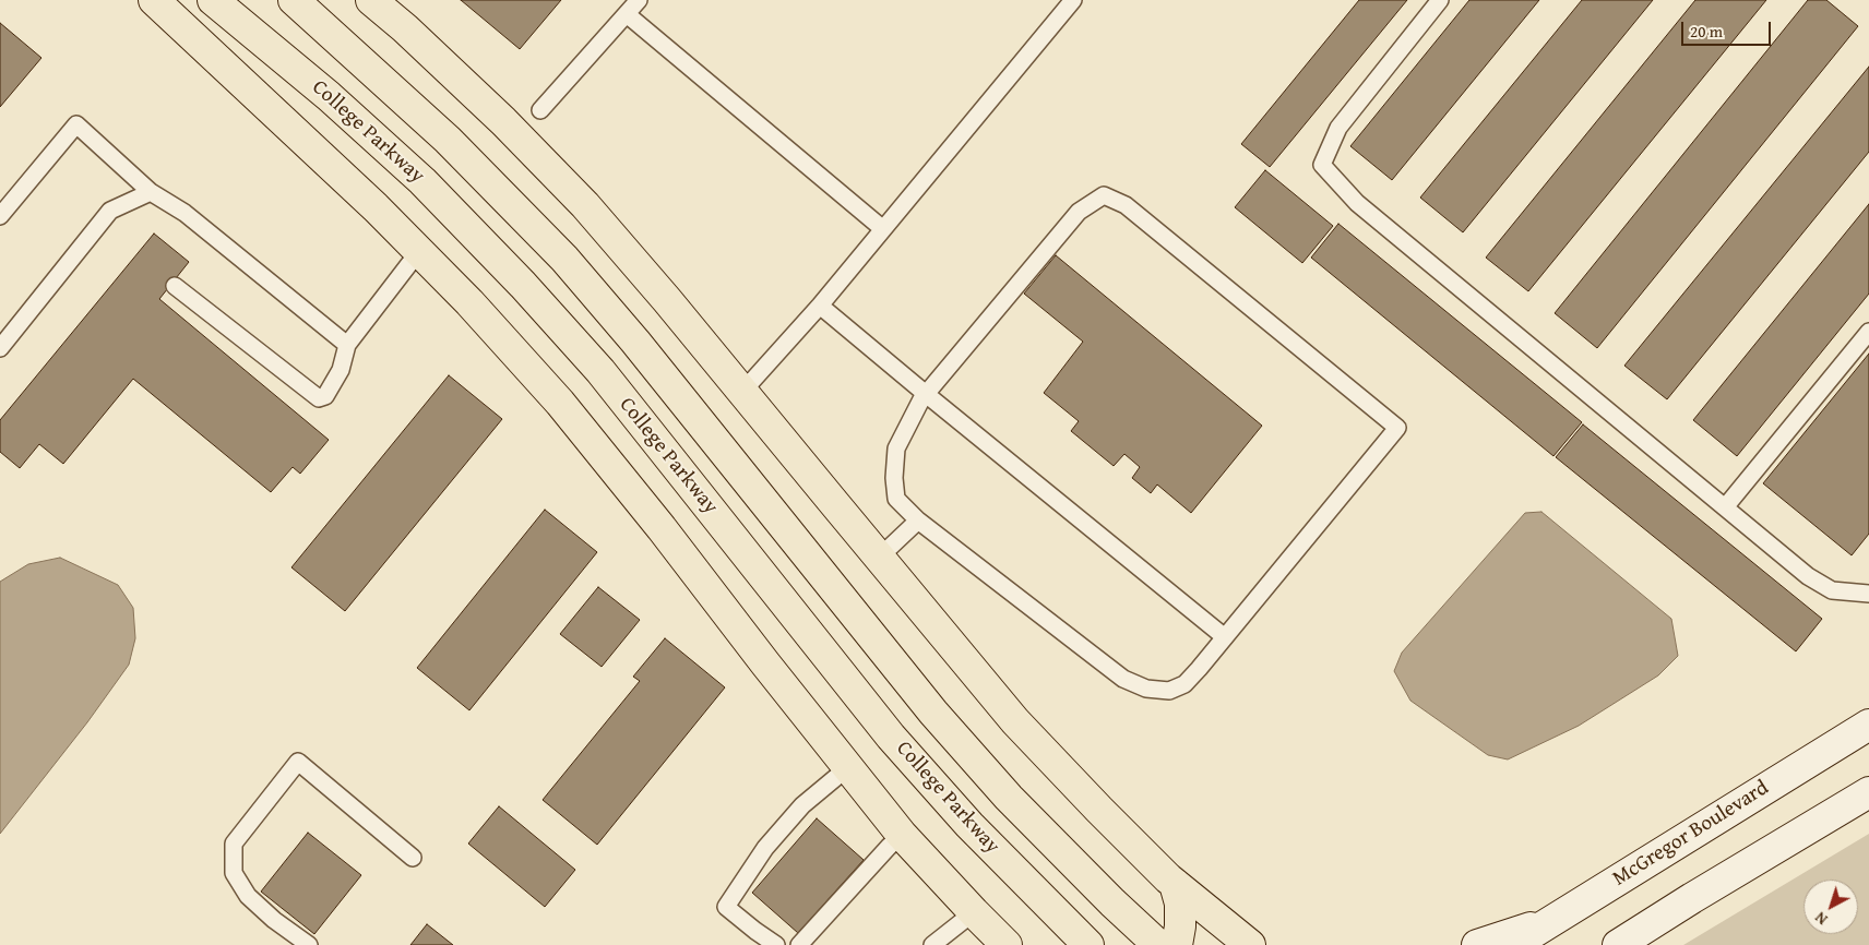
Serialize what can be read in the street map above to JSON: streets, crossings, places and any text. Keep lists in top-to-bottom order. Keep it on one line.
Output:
{"streets":{"main road":["College Parkway","McGregor Boulevard"]},"scale_bar":"20 m","north":"bottom left"}
